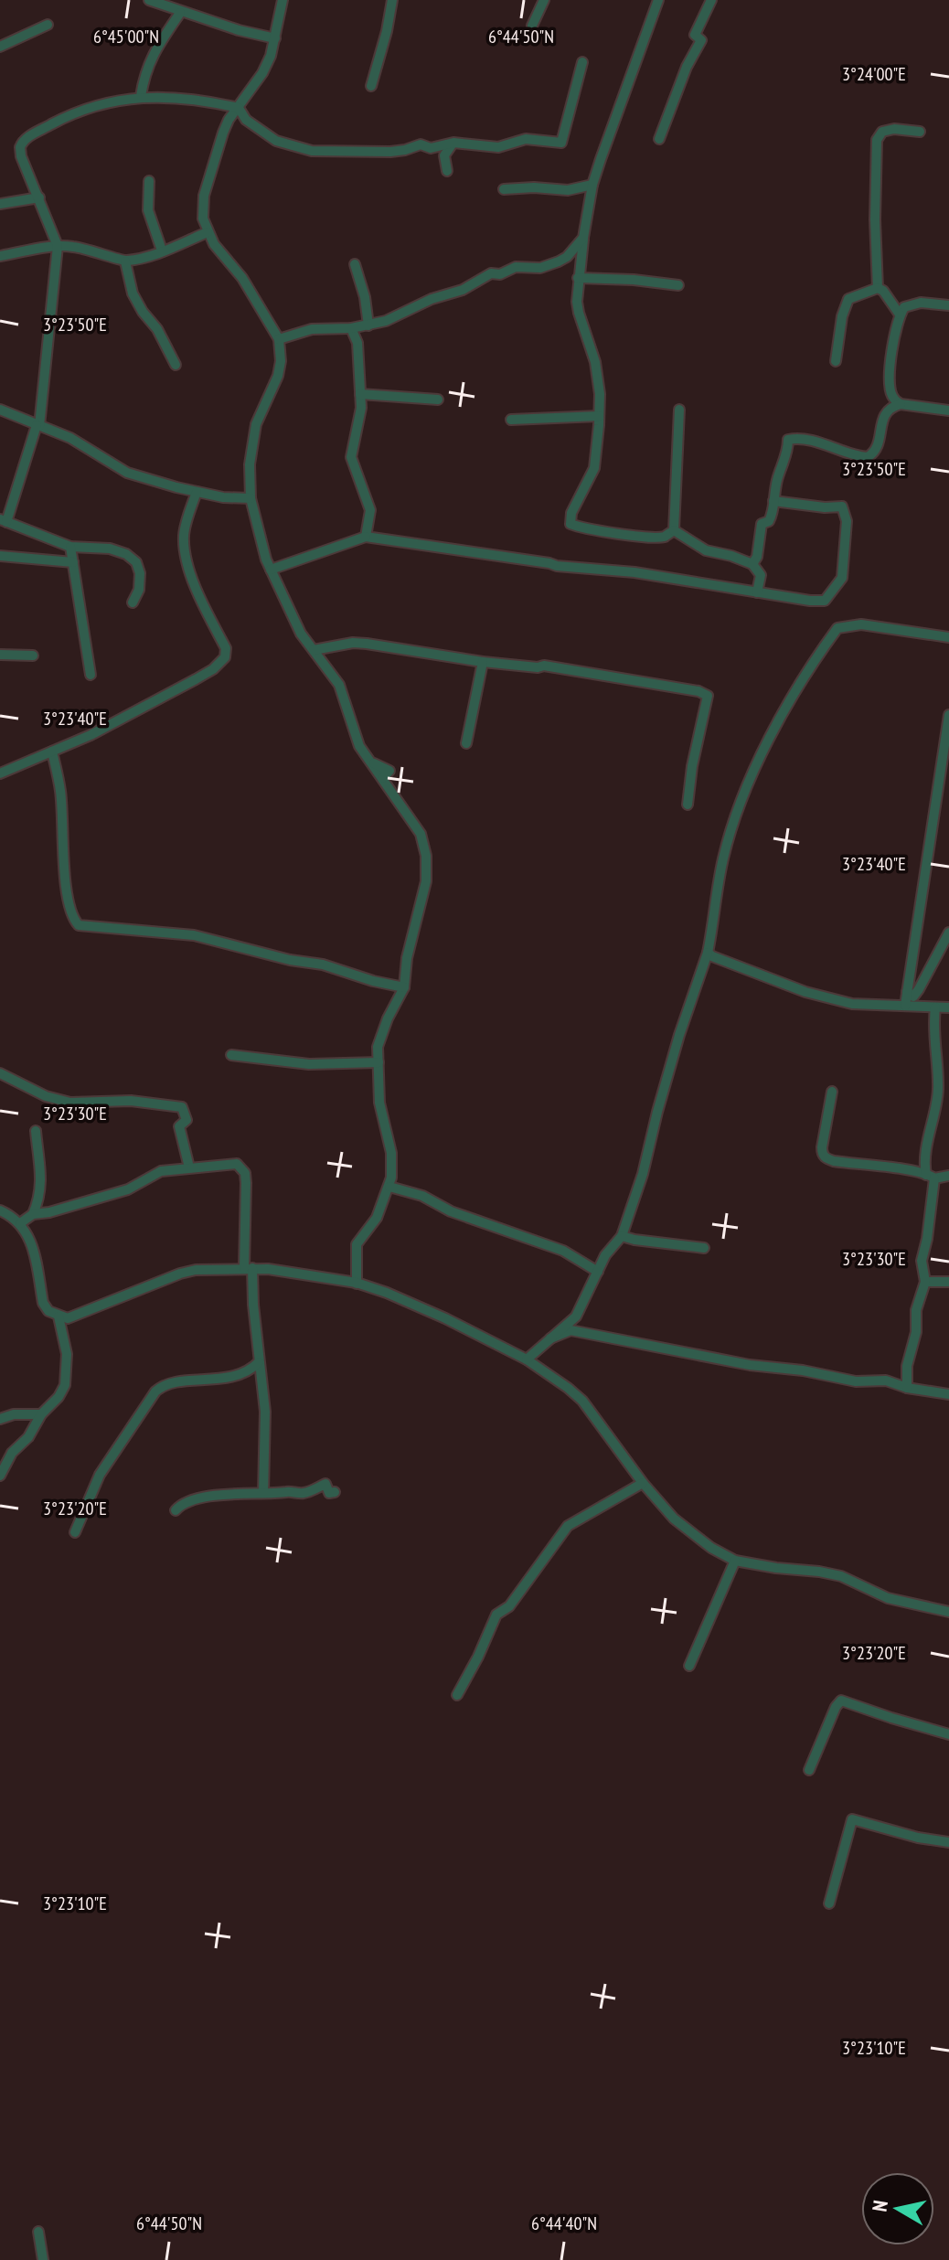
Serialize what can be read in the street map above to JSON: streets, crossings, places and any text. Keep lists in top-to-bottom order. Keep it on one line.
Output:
{"north":"left","coordinates":["6°44'50\"N","6°45'00\"N","3°24'00\"E","3°23'50\"E","3°23'40\"E","3°23'30\"E","3°23'20\"E","3°23'10\"E","6°44'40\"N"]}
